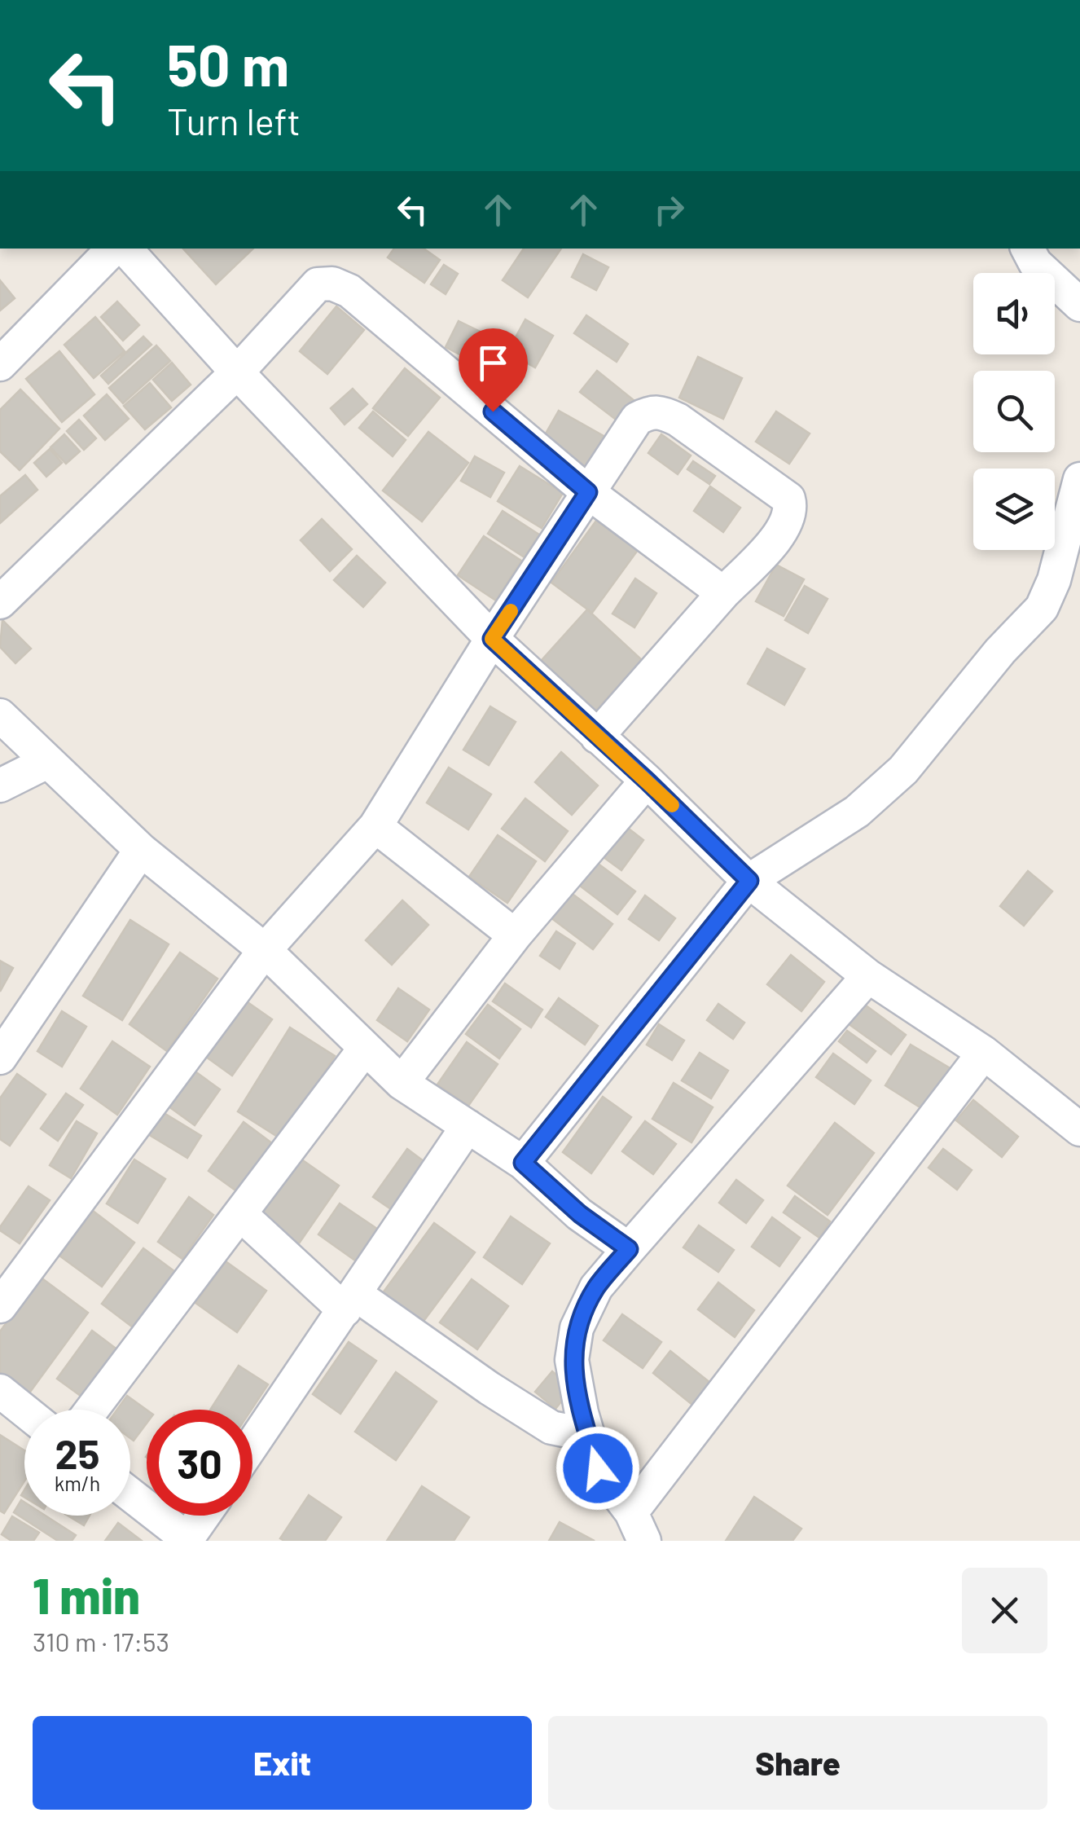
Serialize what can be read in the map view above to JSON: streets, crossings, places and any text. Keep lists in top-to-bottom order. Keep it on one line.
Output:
{"page":{"turn":["50 m","Turn left"],"speed":"25 km/h","limit":"30","heading":["1 min","310 m · 17:53"],"buttons":["Exit","Share"]}}
